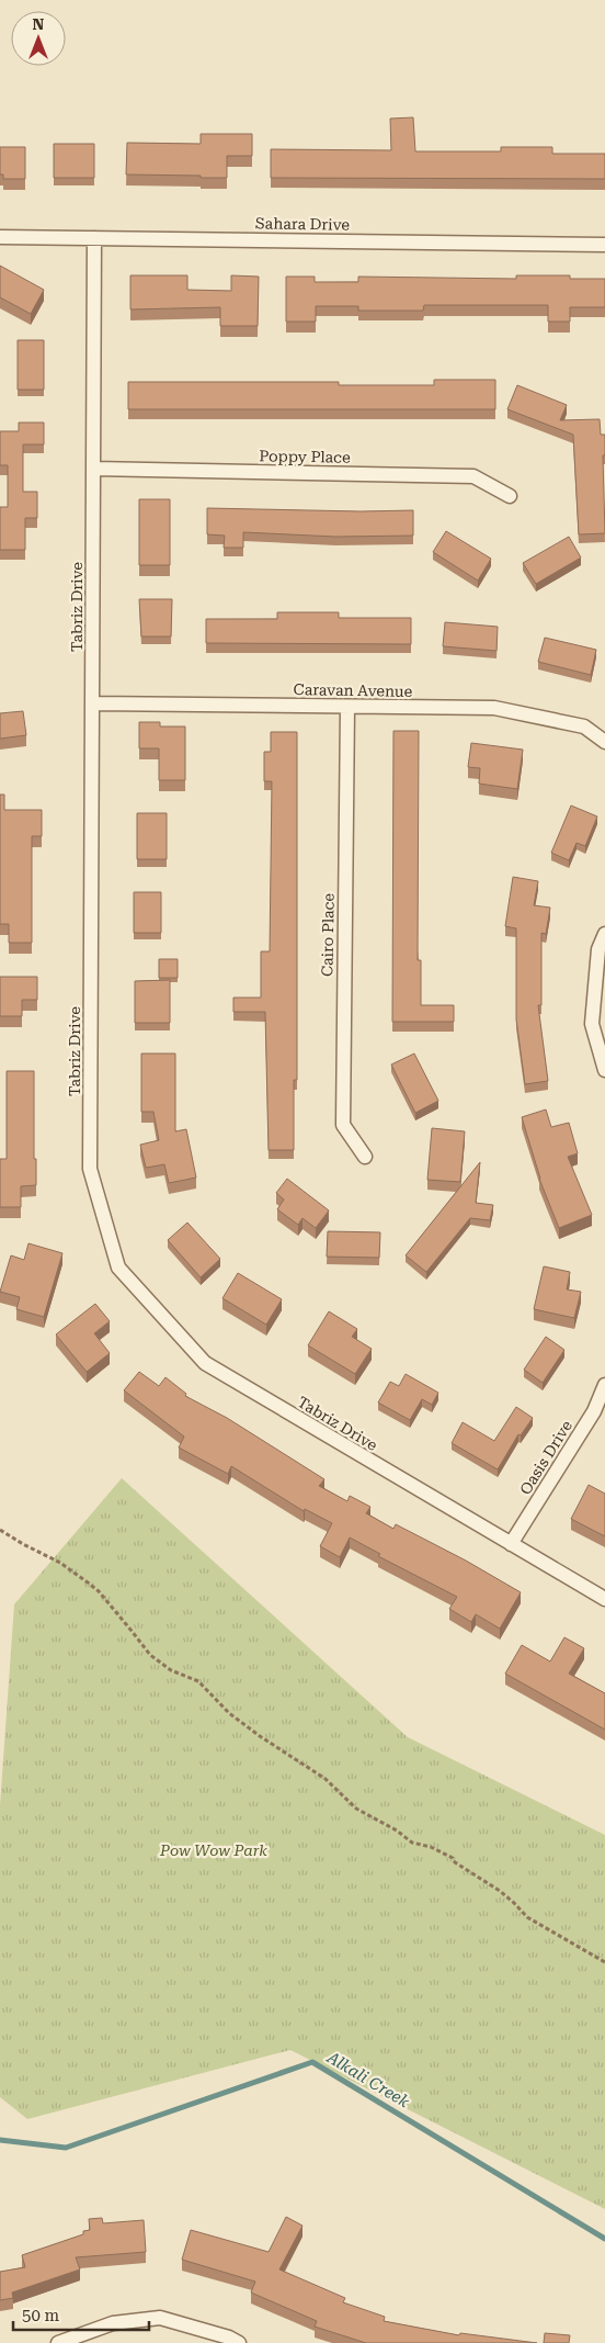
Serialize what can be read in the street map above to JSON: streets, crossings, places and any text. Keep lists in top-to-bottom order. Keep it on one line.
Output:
{"streets":{"street":["Sahara Drive","Poppy Place","Tabriz Drive","Caravan Avenue","Cairo Place","Oasis Drive"]},"crossings":[["Sahara Drive","Tabriz Drive"],["Poppy Place","Tabriz Drive"],["Tabriz Drive","Caravan Avenue"],["Tabriz Drive","Oasis Drive"],["Caravan Avenue","Cairo Place"]],"water":["Alkali Creek"],"parks":["Pow Wow Park"],"scale_bar":"50 m","north":"top"}
